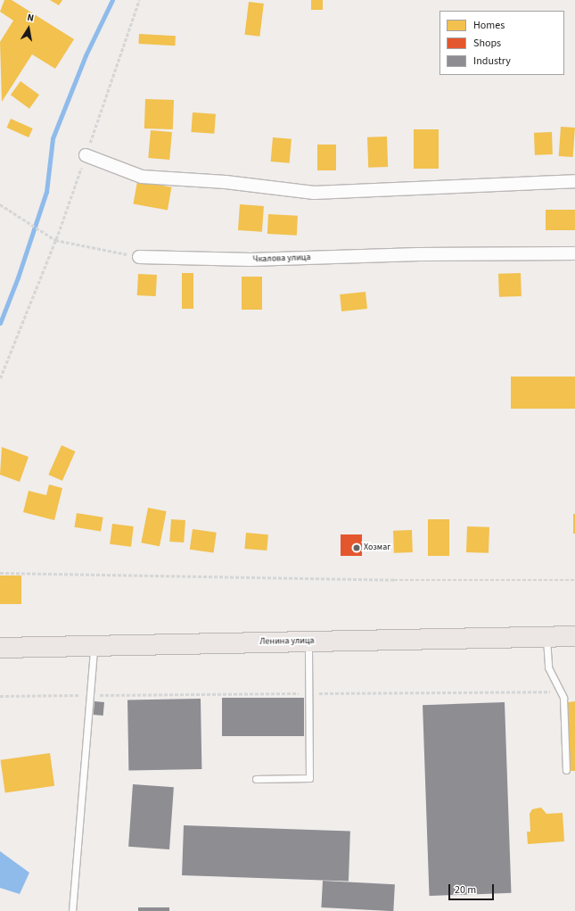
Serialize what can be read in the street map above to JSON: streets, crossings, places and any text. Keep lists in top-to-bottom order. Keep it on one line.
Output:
{"streets":{"main road":["Ленина улица"],"street":["Чкалова улица"]},"places":["Хозмаг"],"legend":["Homes","Shops","Industry"],"scale_bar":"20 m","north":"top"}
